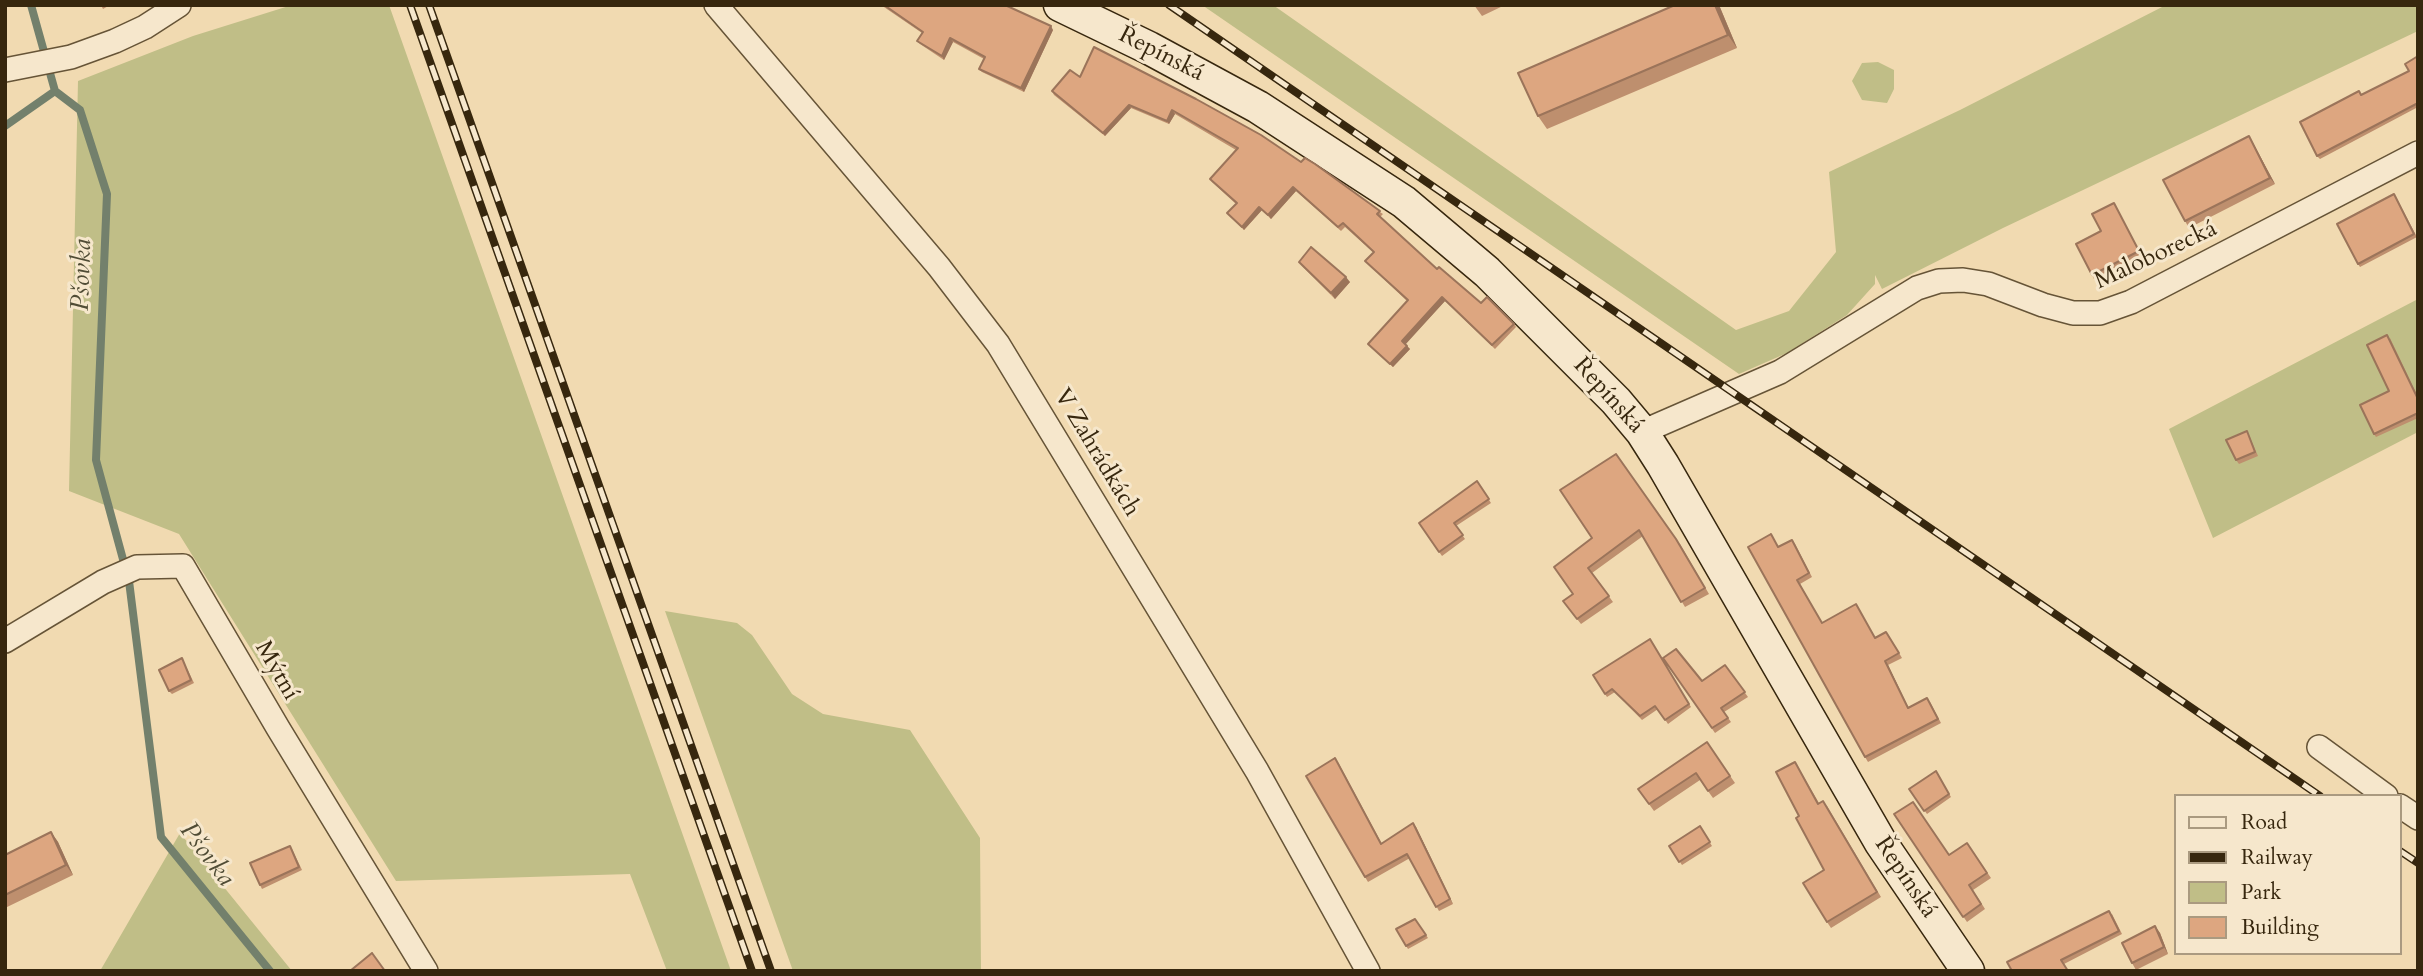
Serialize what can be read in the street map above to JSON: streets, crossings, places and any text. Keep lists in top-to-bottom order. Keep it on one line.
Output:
{"streets":{"street":["Řepínská","Maloborecká","V Zahrádkách","Mýtní"]},"crossings":[["Řepínská","Maloborecká"]],"water":["Pšovka"],"legend":["Road","Railway","Park","Building"]}
